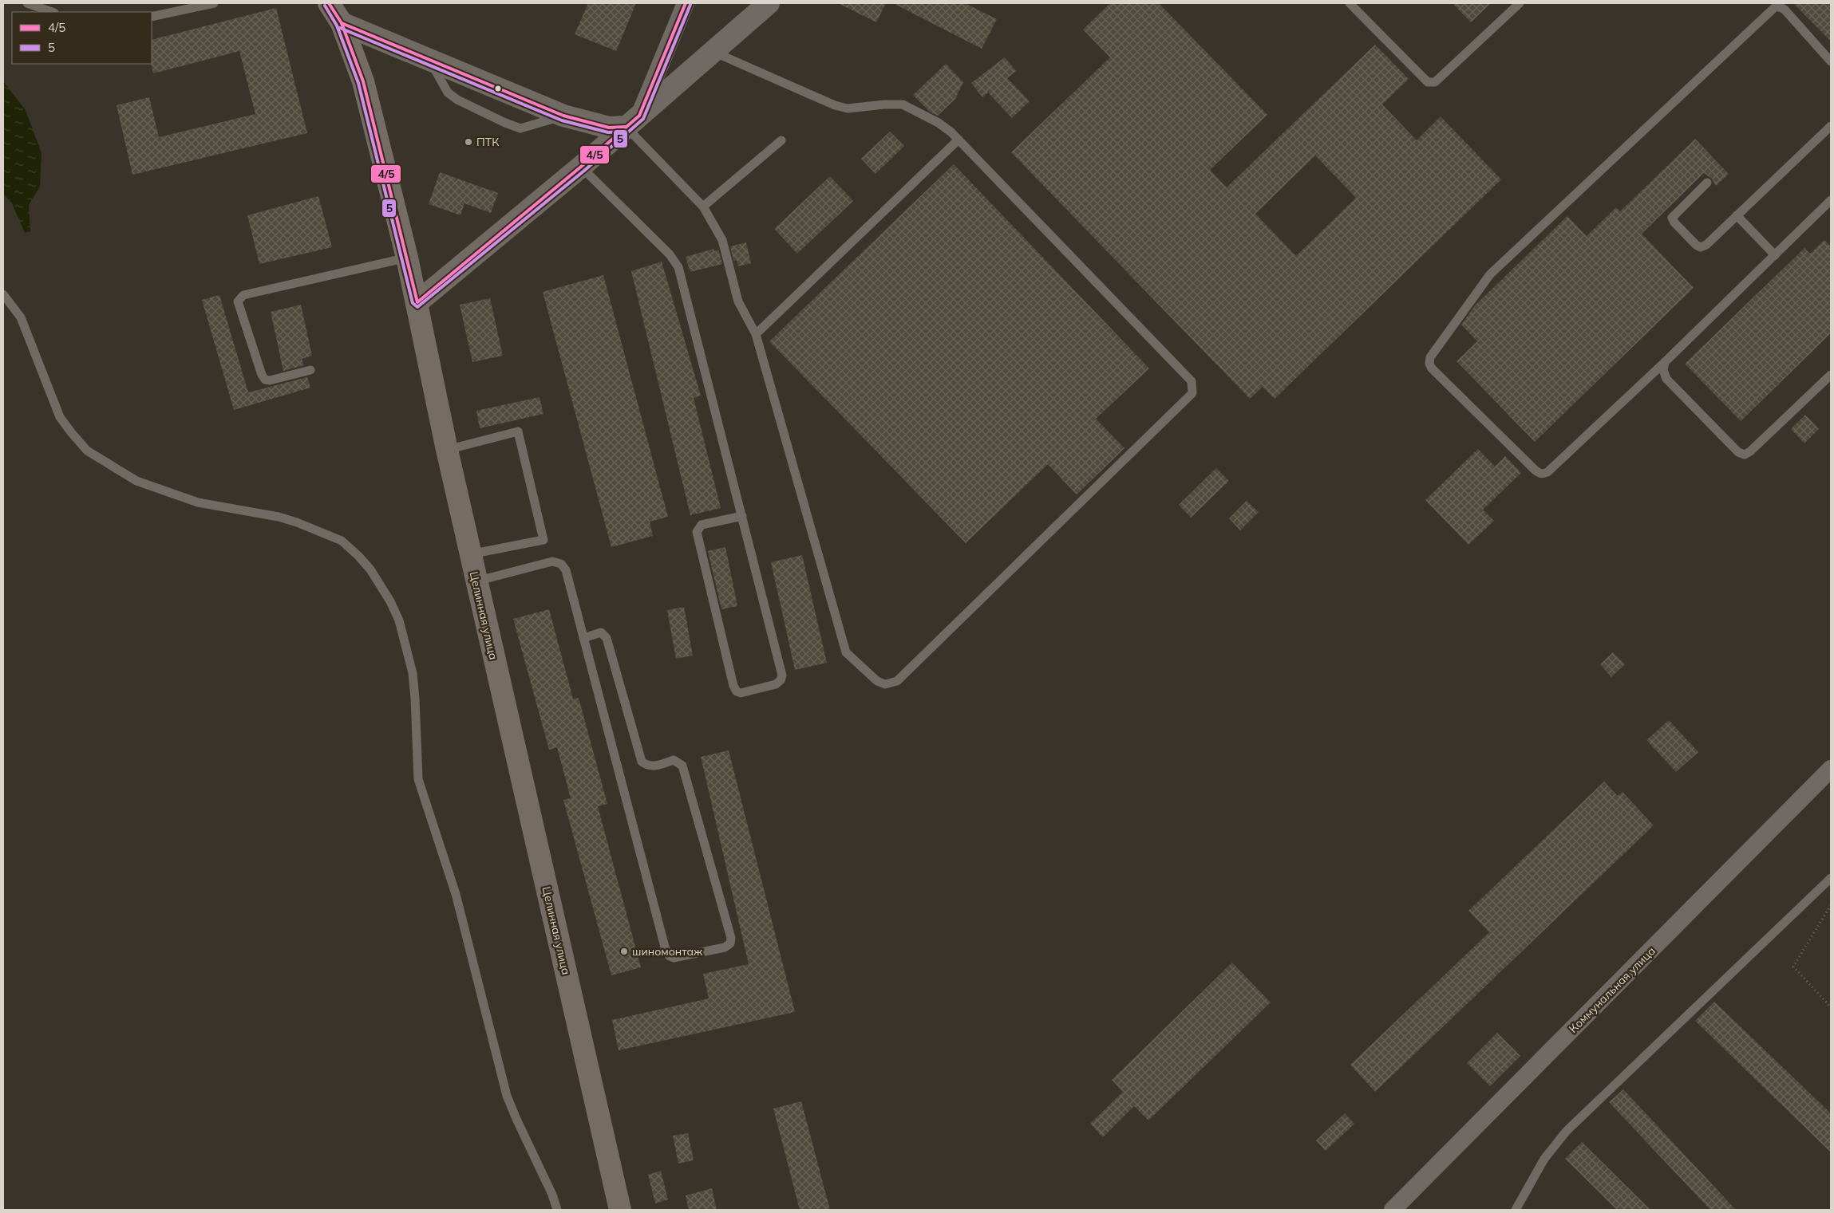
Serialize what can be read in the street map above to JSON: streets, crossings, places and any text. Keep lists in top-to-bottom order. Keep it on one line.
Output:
{"streets":{"main road":["Целинная улица"],"street":["Коммунальная улица"]},"places":["ПТК","шиномонтаж"],"lines":["transit line 4/5","transit line 5"],"legend":["4/5","5"]}
